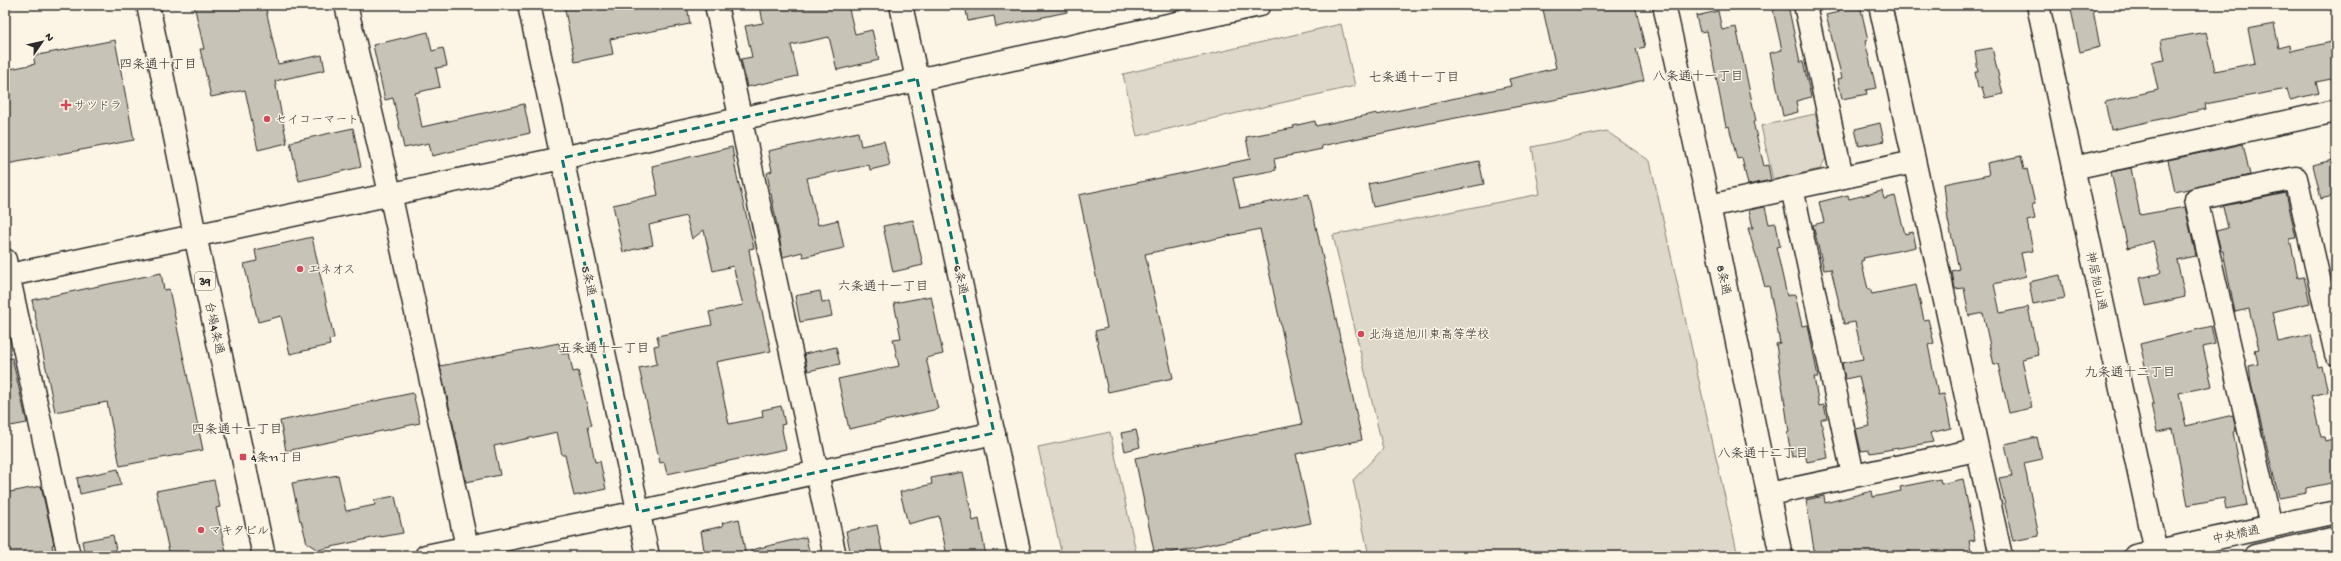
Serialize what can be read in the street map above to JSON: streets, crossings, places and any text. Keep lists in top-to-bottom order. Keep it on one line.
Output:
{"streets":{"main road":["6条通","8条通","39","5条通","神居旭山通","台場4条通","中央橋通"]},"crossings":[["神居旭山通","中央橋通"]],"districts":["四条通十丁目","八条通十一丁目","七条通十一丁目","六条通十一丁目","五条通十一丁目","九条通十二丁目","四条通十一丁目","八条通十二丁目"],"places":{"health":["サツドラ"],"other":["セイコーマート","エネオス","北海道旭川東高等学校","マキタビル"],"transit":["4条11丁目"]},"north":"top right"}
